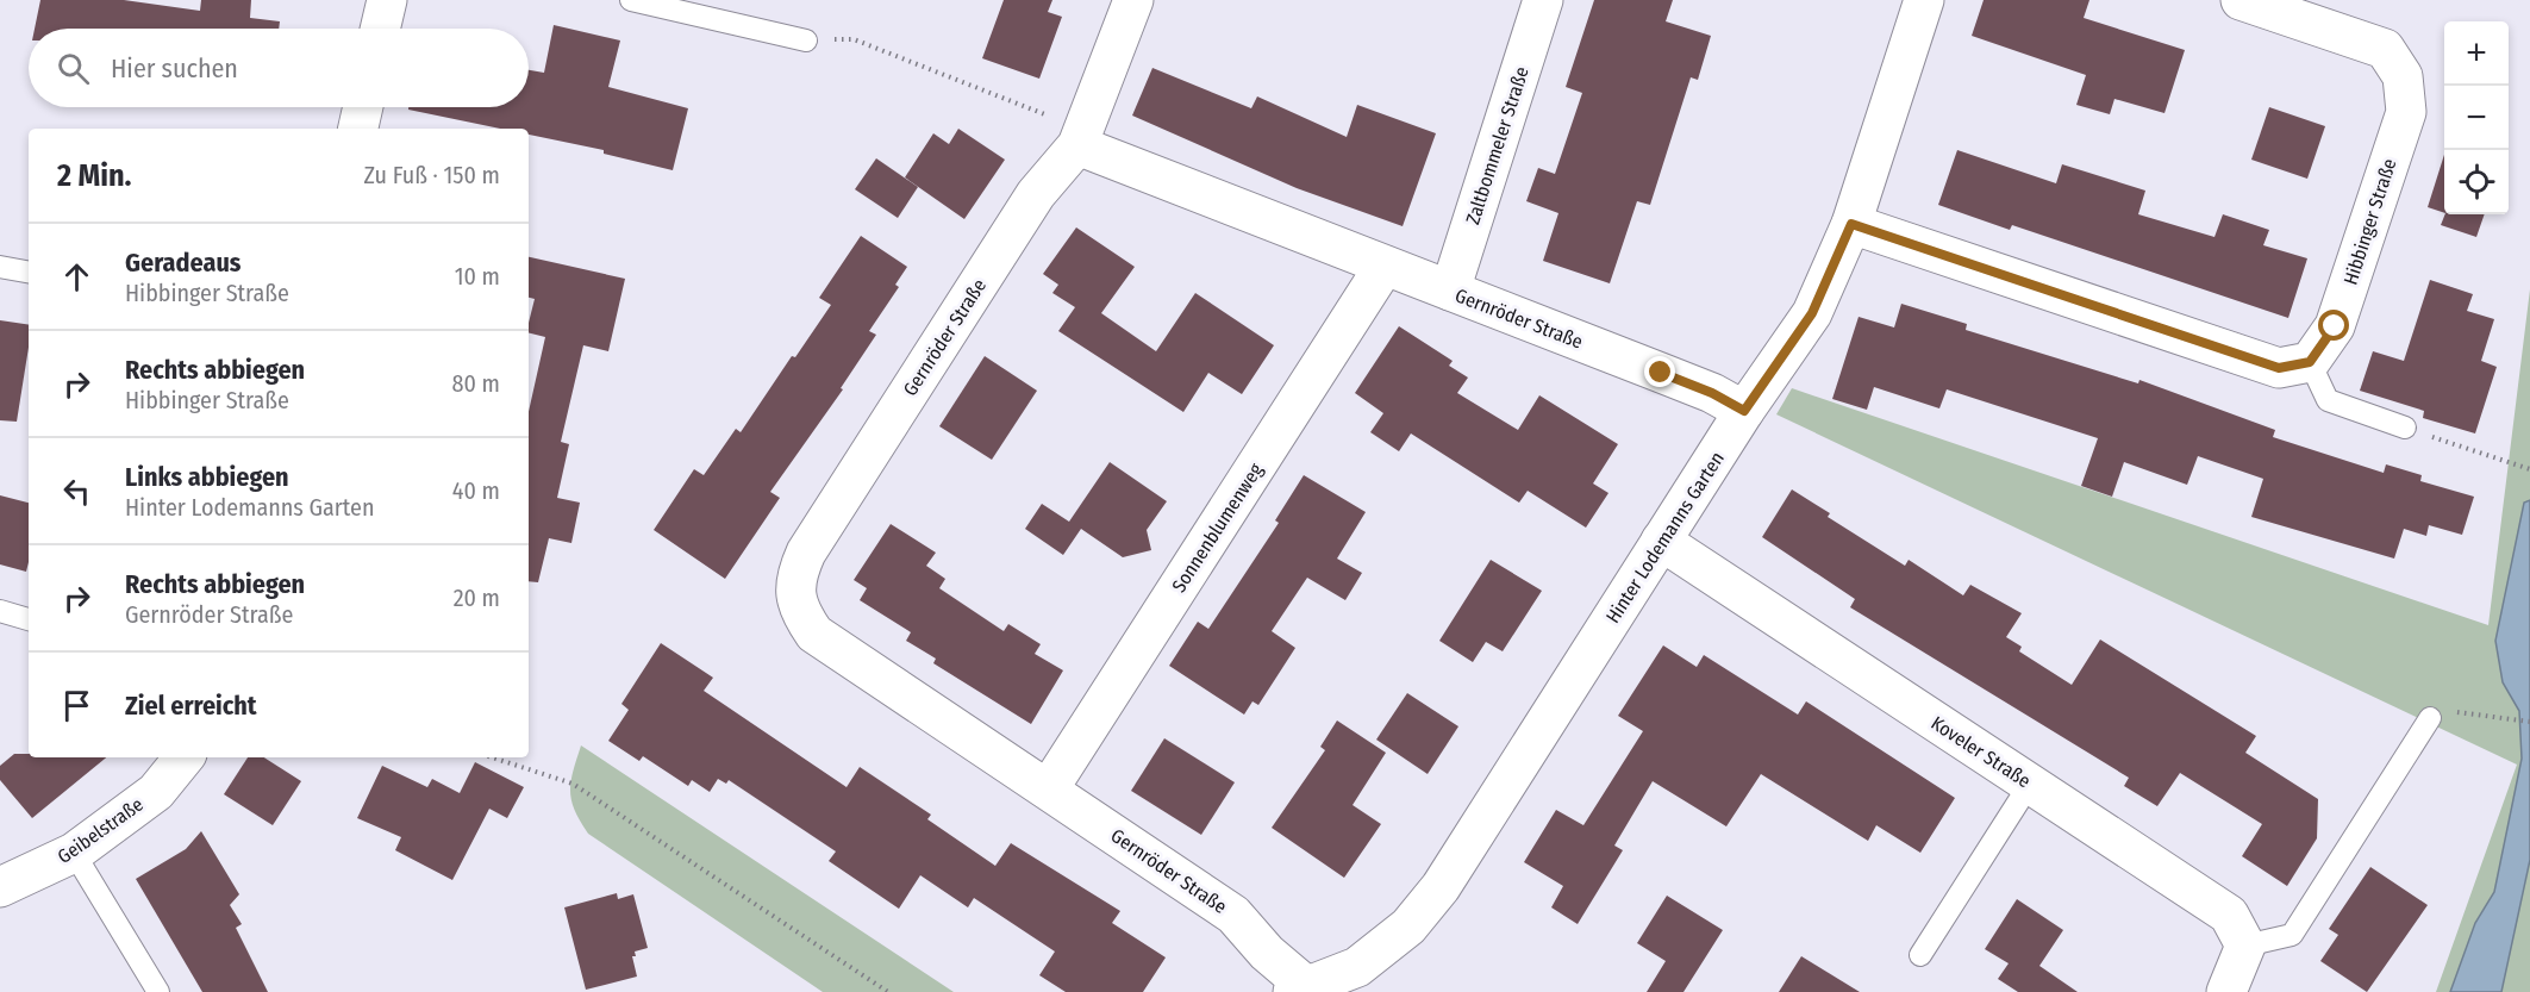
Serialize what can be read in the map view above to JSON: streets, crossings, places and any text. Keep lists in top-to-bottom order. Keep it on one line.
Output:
{"streets":{"street":["Zaltbommeler Straße","Hibbinger Straße","Gernröder Straße","Sonnenblumenweg","Hinter Lodemanns Garten","Koveler Straße","Geibelstraße"]},"crossings":[["Zaltbommeler Straße","Gernröder Straße"],["Gernröder Straße","Sonnenblumenweg"],["Gernröder Straße","Hinter Lodemanns Garten"],["Hinter Lodemanns Garten","Koveler Straße"]],"page":{"map_buttons":["+","−"],"search":"Hier suchen","heading":["2 Min.","Zu Fuß · 150 m"],"list":[["Geradeaus","Hibbinger Straße","10 m"],["Rechts abbiegen","Hibbinger Straße","80 m"],["Links abbiegen","Hinter Lodemanns Garten","40 m"],["Rechts abbiegen","Gernröder Straße","20 m"],"Ziel erreicht"]}}
